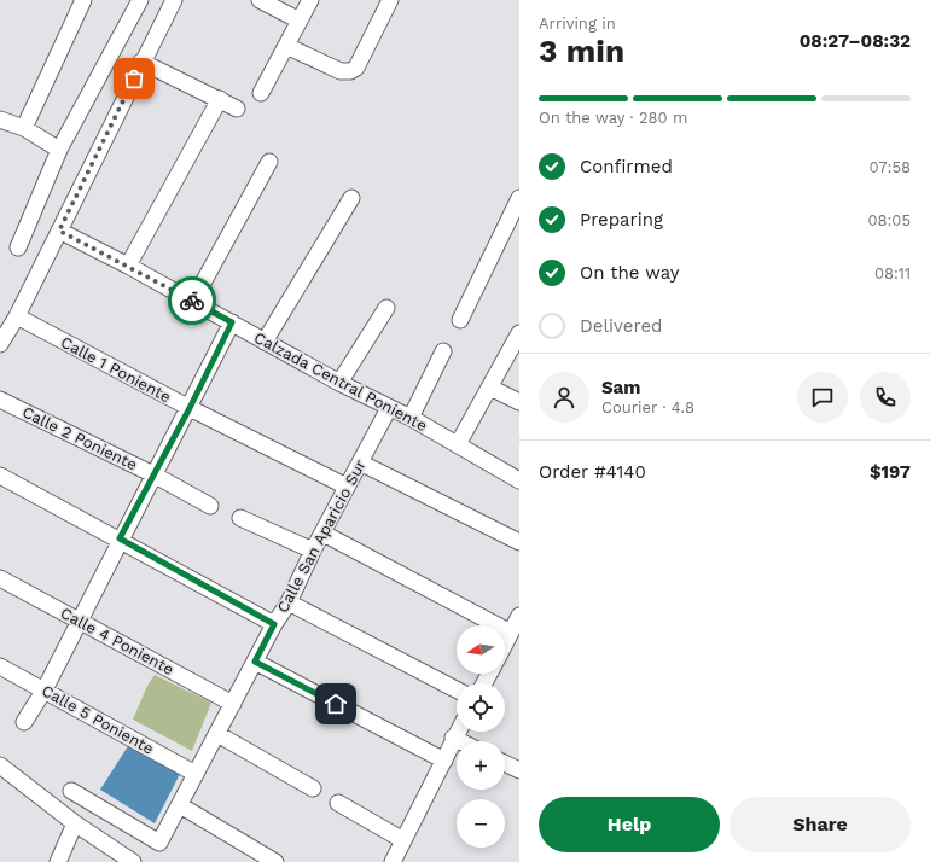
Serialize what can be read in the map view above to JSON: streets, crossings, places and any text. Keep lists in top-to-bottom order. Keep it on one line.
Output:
{"streets":{"street":["Calle 1 Poniente","Calzada Central Poniente","Calle 2 Poniente","Calle San Aparicio Sur","Calle 4 Poniente","Calle 5 Poniente"]},"crossings":[["Calle 1 Poniente","Calle San Aparicio Sur"],["Calzada Central Poniente","Calle San Aparicio Sur"],["Calle San Aparicio Sur","Calle 4 Poniente"],["Calle San Aparicio Sur","Calle 5 Poniente"]],"north":"left","page":{"heading":["3 min","Arriving in","08:27–08:32"],"panel":["Sam","Courier · 4.8","Order #4140","$197"],"bar":"On the way · 280 m","list":[["Confirmed","07:58"],["Preparing","08:05"],["On the way","08:11"],"Delivered"],"map_buttons":["+","−"],"buttons":["Help","Share"]}}
